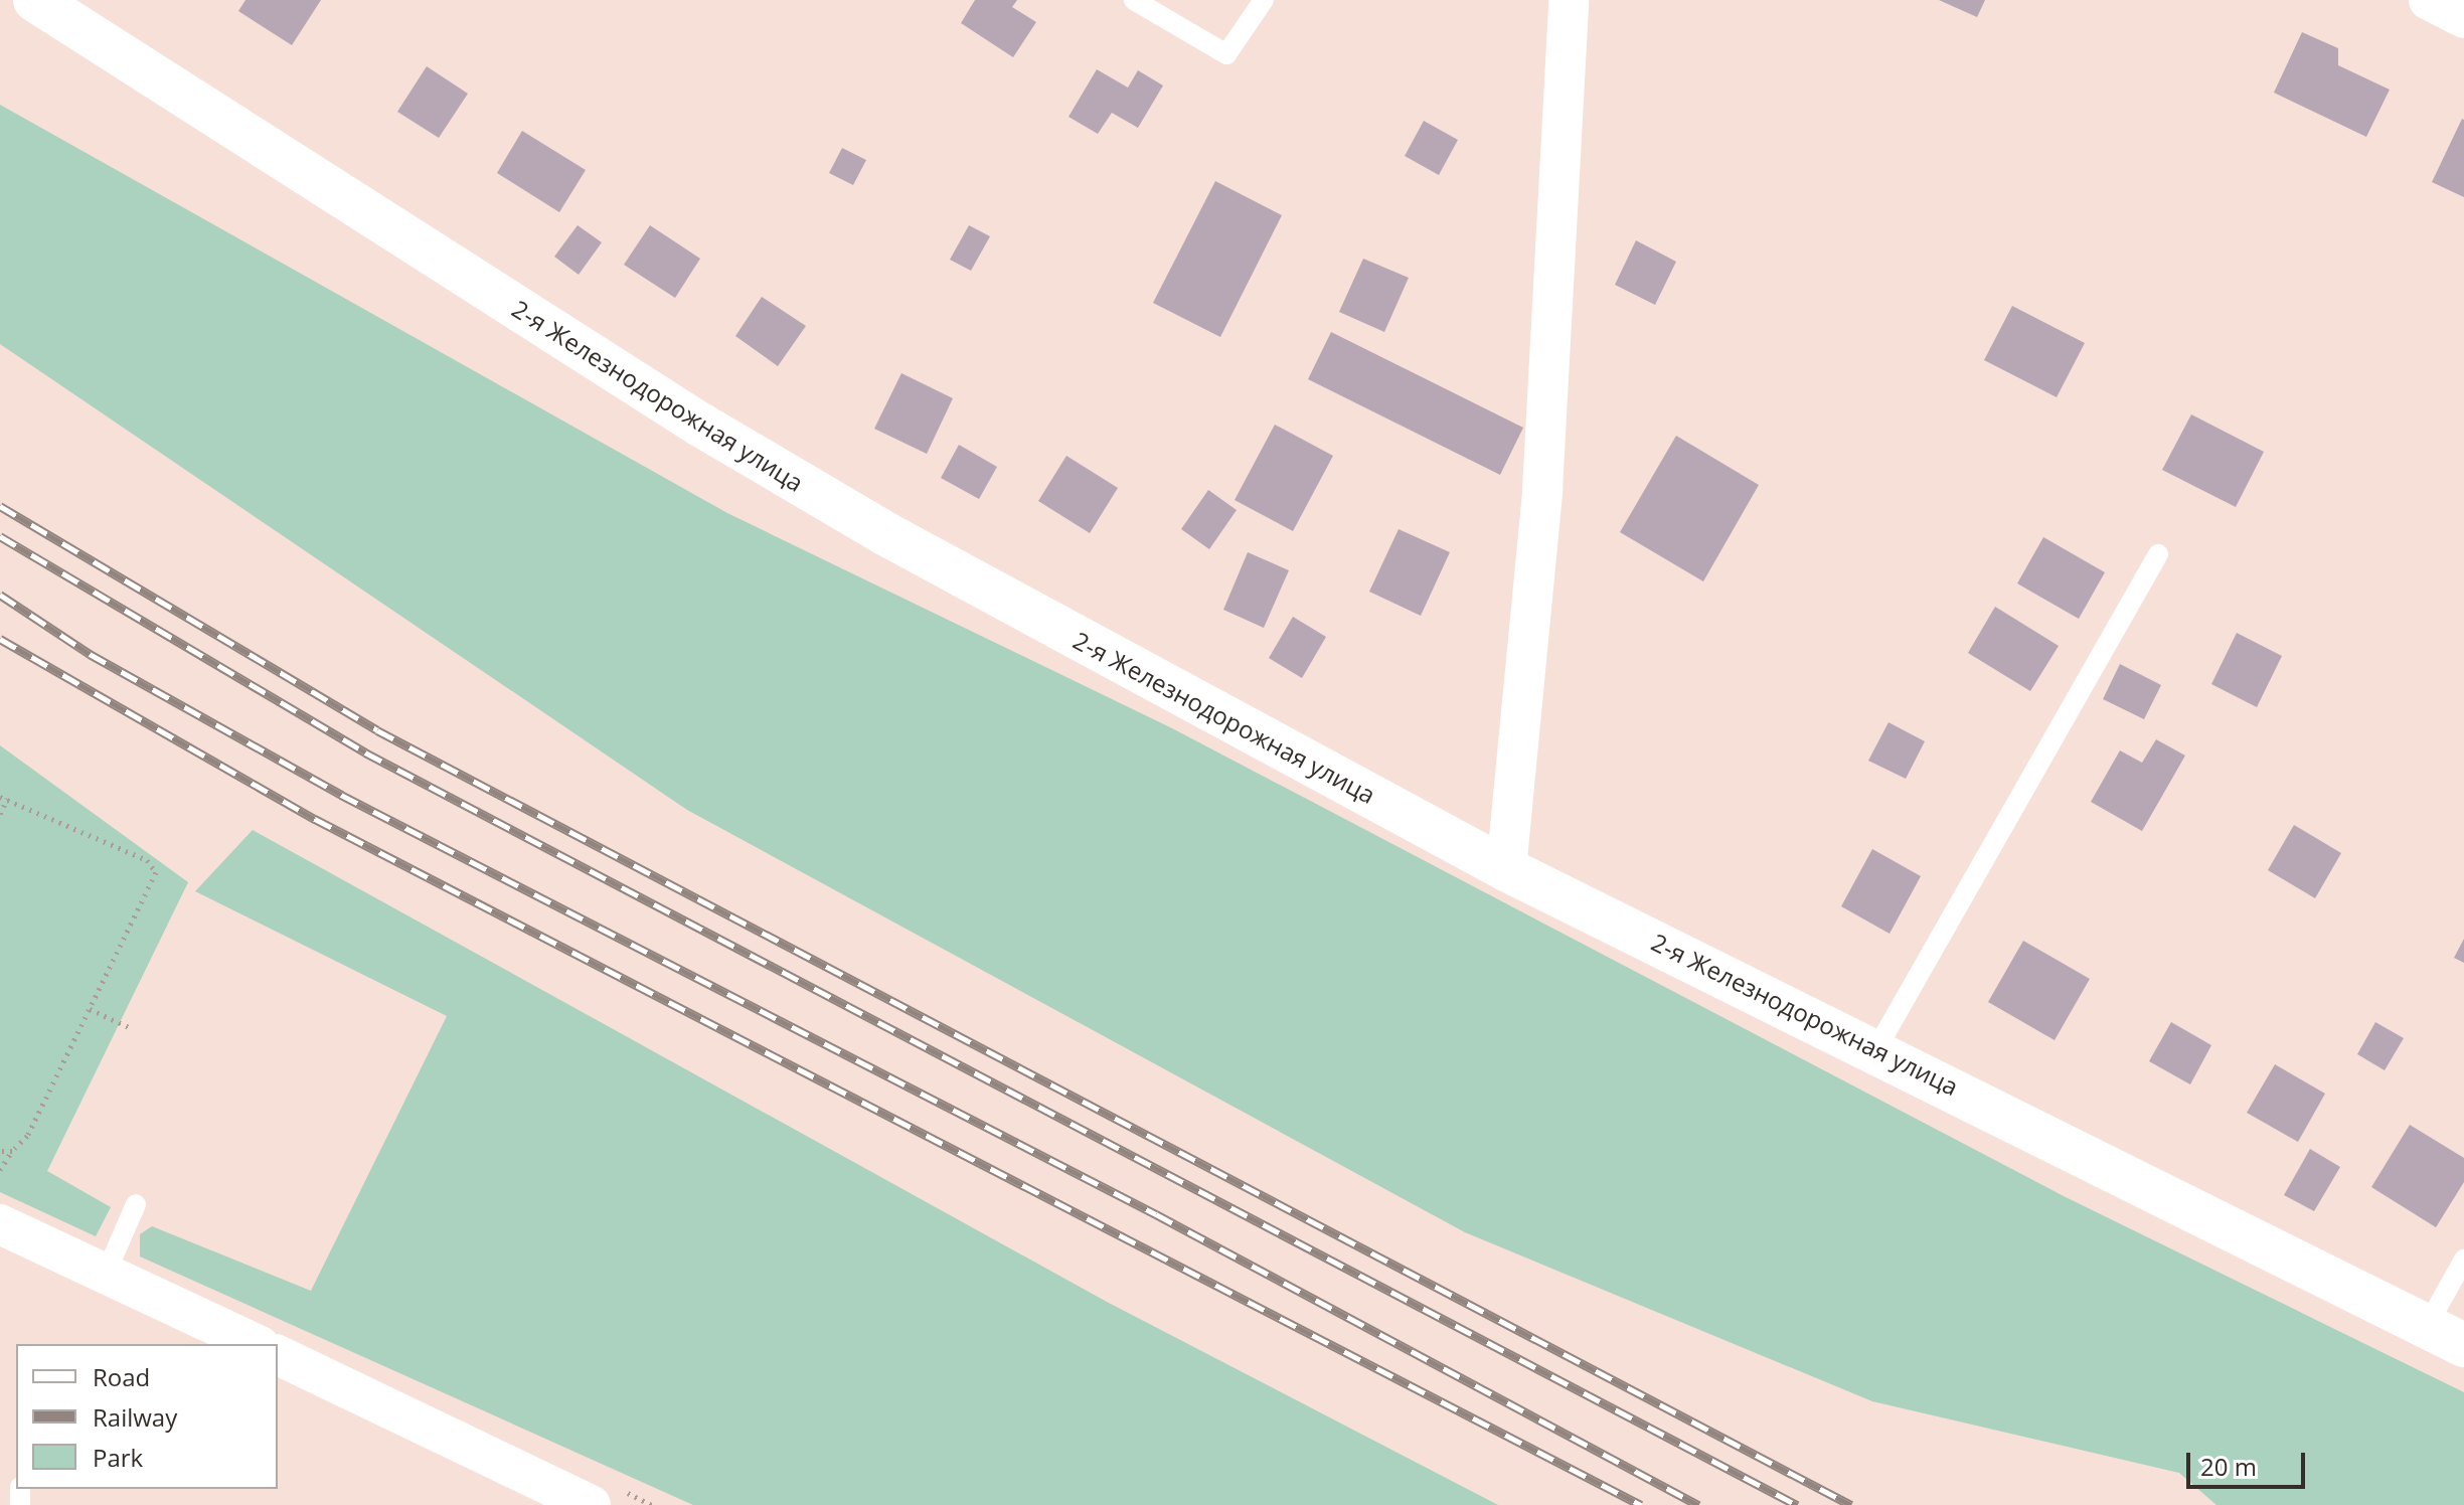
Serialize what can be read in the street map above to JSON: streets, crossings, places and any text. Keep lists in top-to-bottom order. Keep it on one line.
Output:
{"streets":{"street":["2-я Железнодорожная улица"]},"legend":["Road","Railway","Park"],"scale_bar":"20 m"}
